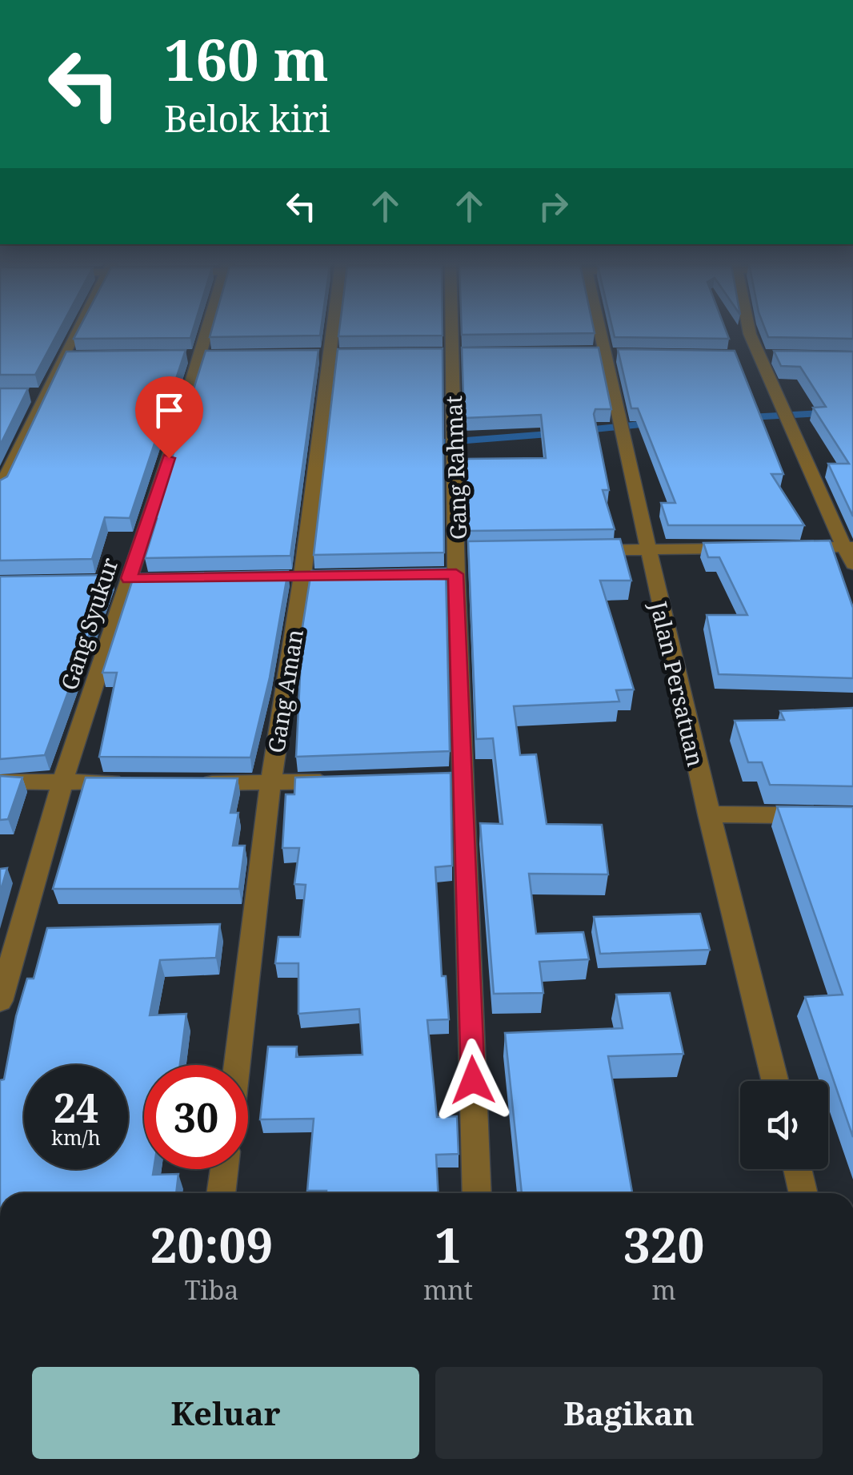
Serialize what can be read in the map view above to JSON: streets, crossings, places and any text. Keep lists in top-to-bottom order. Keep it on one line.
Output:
{"streets":{"street":["Gang Rahmat","Gang Syukur","Jalan Persatuan","Gang Aman"]},"page":{"turn":["160 m","Belok kiri"],"speed":"24 km/h","limit":"30","eta":["20:09","Tiba","1","mnt","320","m"],"buttons":["Keluar","Bagikan"]}}
